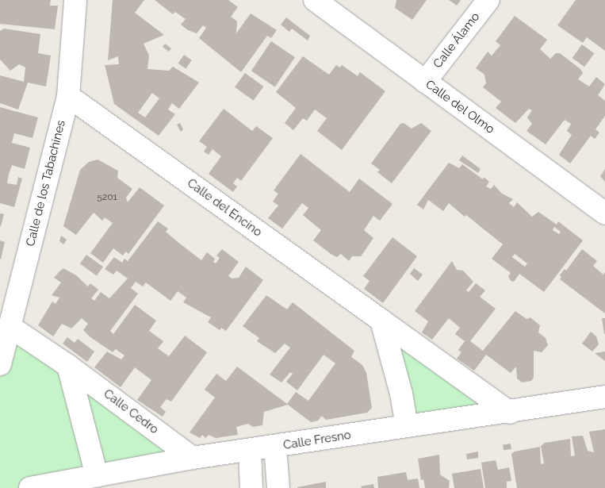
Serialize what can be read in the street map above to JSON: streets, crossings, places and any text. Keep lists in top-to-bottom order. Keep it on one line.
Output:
{"streets":{"street":["Calle Álamo","Calle del Olmo","Calle de los Tabachines","Calle del Encino","Calle Cedro","Calle Fresno"]},"crossings":[["Calle Álamo","Calle del Olmo"],["Calle de los Tabachines","Calle del Encino"],["Calle de los Tabachines","Calle Cedro"],["Calle del Encino","Calle Fresno"],["Calle Cedro","Calle Fresno"]],"house_numbers":["5201"]}
